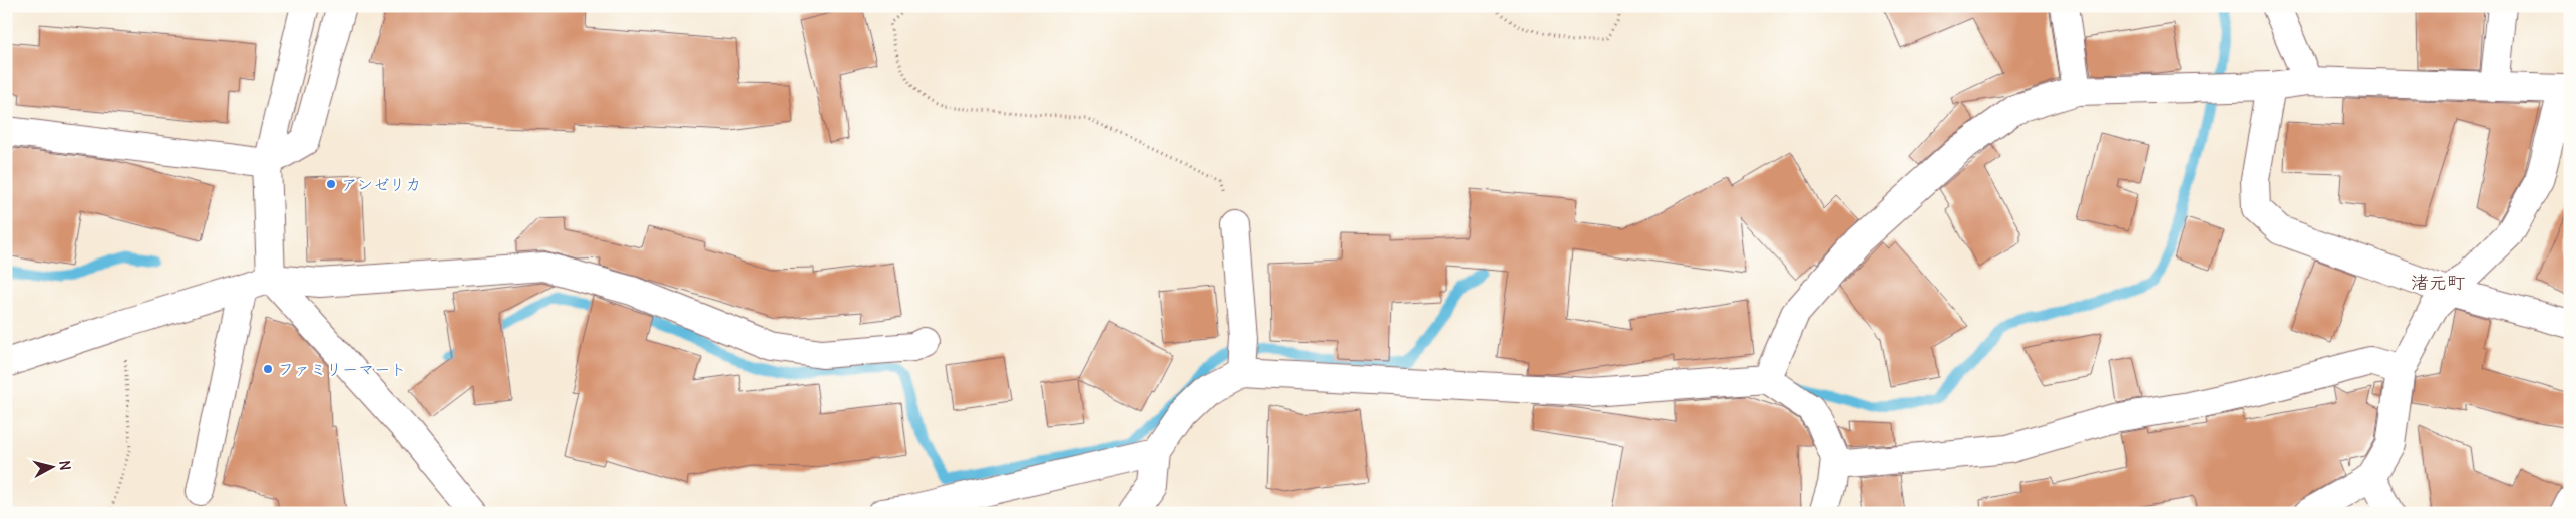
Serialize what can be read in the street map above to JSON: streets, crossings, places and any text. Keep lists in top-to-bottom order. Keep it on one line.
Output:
{"districts":["渚元町"],"places":["アンゼリカ","ファミリーマート"],"north":"right"}
